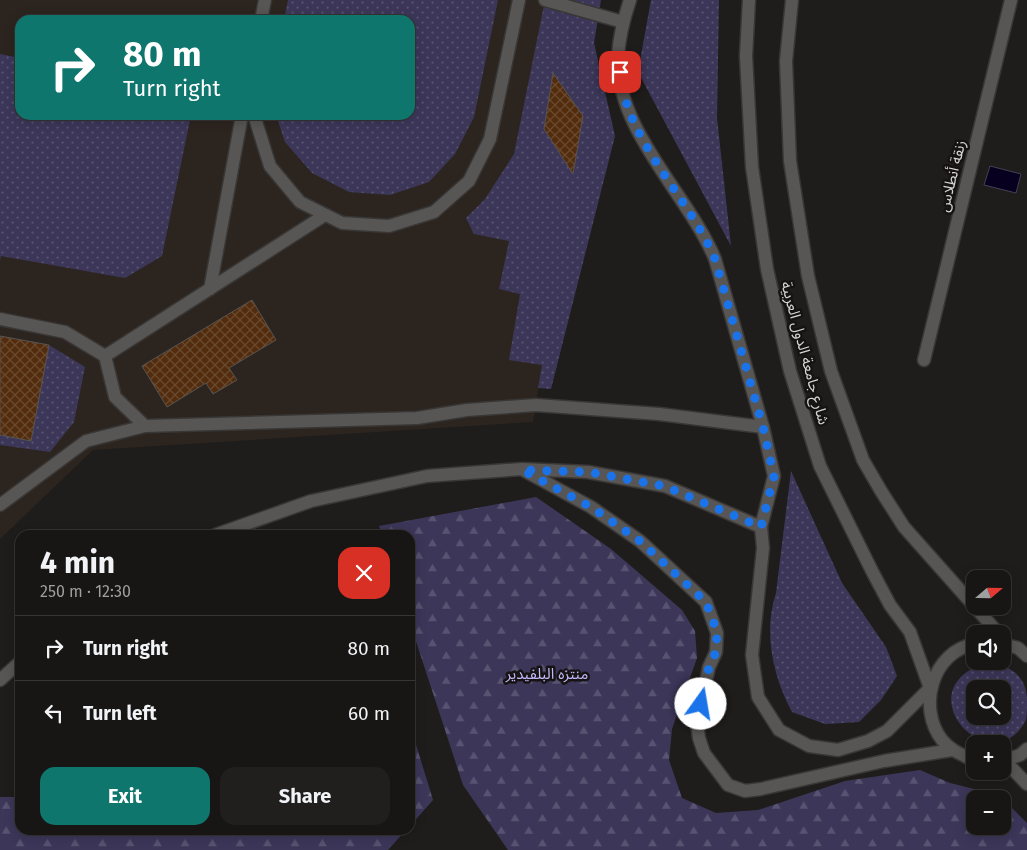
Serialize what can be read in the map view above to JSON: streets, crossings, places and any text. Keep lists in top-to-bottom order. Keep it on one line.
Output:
{"streets":{"street":["زنقة أنطلاس","شارع جامعة الدول العربية"]},"parks":["منتزه البلفيدير"],"north":"right","page":{"turn":["80 m","Turn right"],"heading":["4 min","250 m · 12:30"],"map_buttons":["+","−"],"list":[{"name":"Turn right","value":"80 m"},{"name":"Turn left","value":"60 m"}],"buttons":["Exit","Share"]}}
